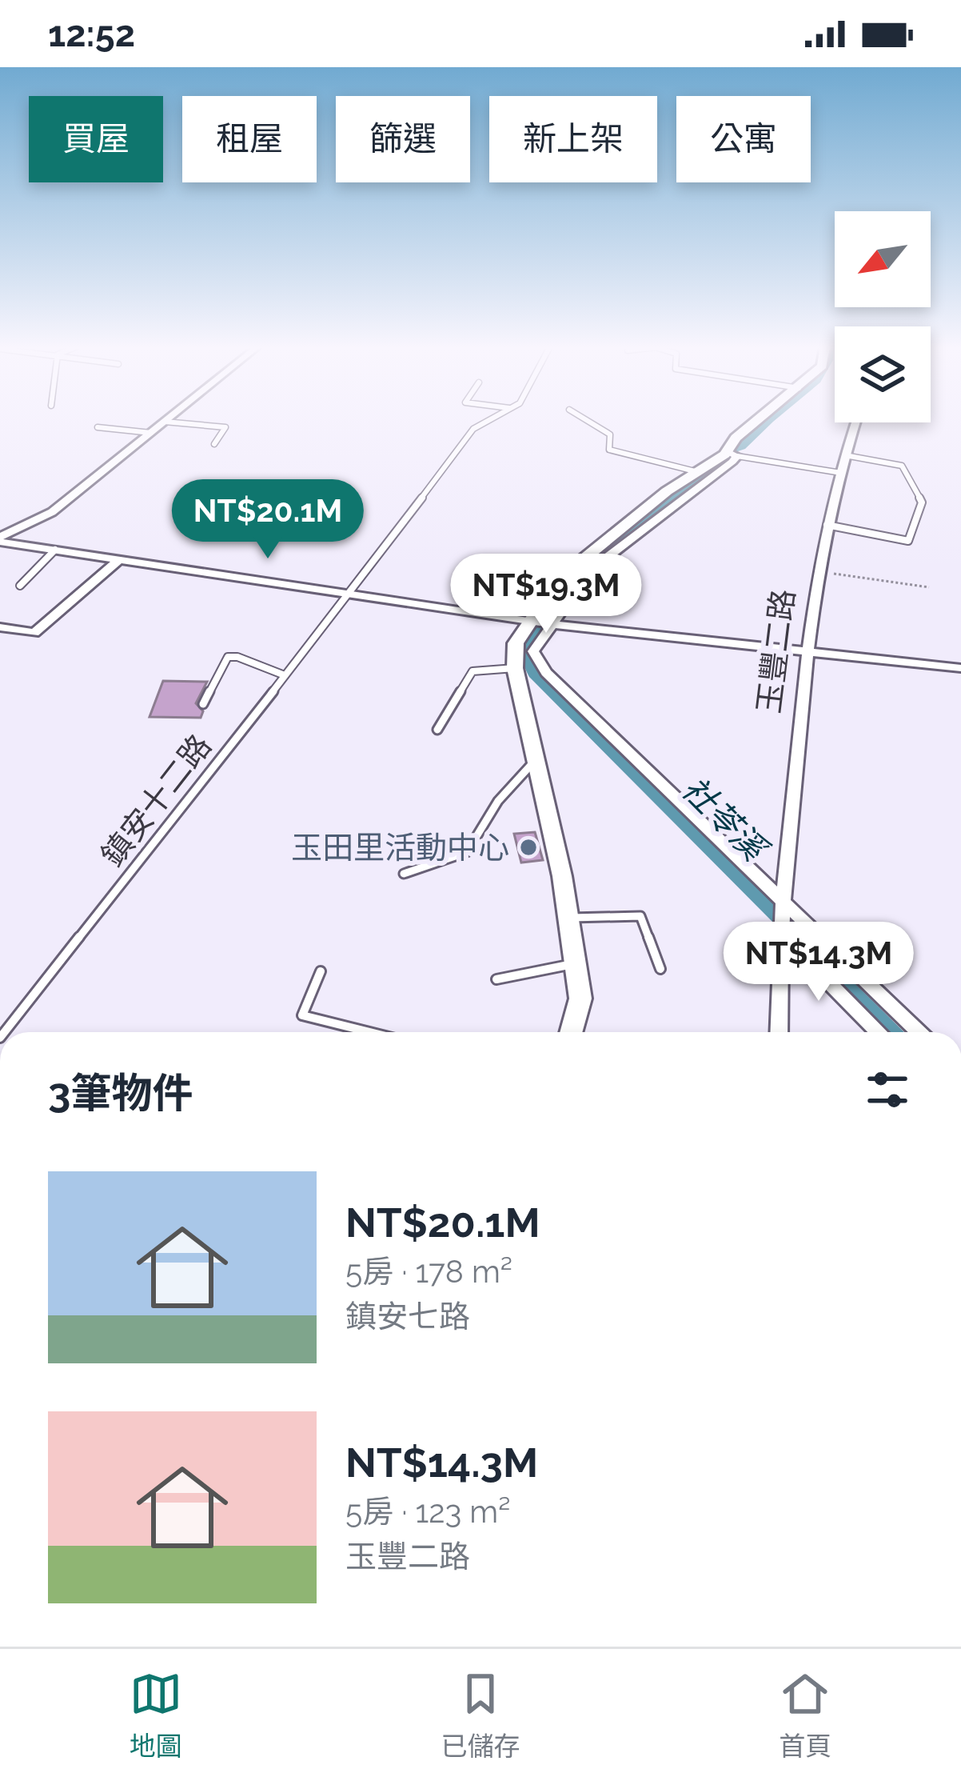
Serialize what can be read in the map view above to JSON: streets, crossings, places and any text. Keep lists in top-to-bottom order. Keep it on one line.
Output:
{"streets":{"street":["玉豐二路"],"lane":["鎮安十二路"]},"water":["社苓溪"],"places":["玉田里活動中心"],"north":"bottom left","page":{"status":"12:52","chip":["買屋","租屋","篩選","新上架","公寓"],"price":["NT$20.1M","NT$19.3M","NT$14.3M"],"heading":"3筆物件","list":[{"name":"NT$20.1M","note":"5房 · 178 m² · 鎮安七路"},{"name":"NT$14.3M","note":"5房 · 123 m² · 玉豐二路"}],"tabs":["地圖","已儲存","首頁"]}}
